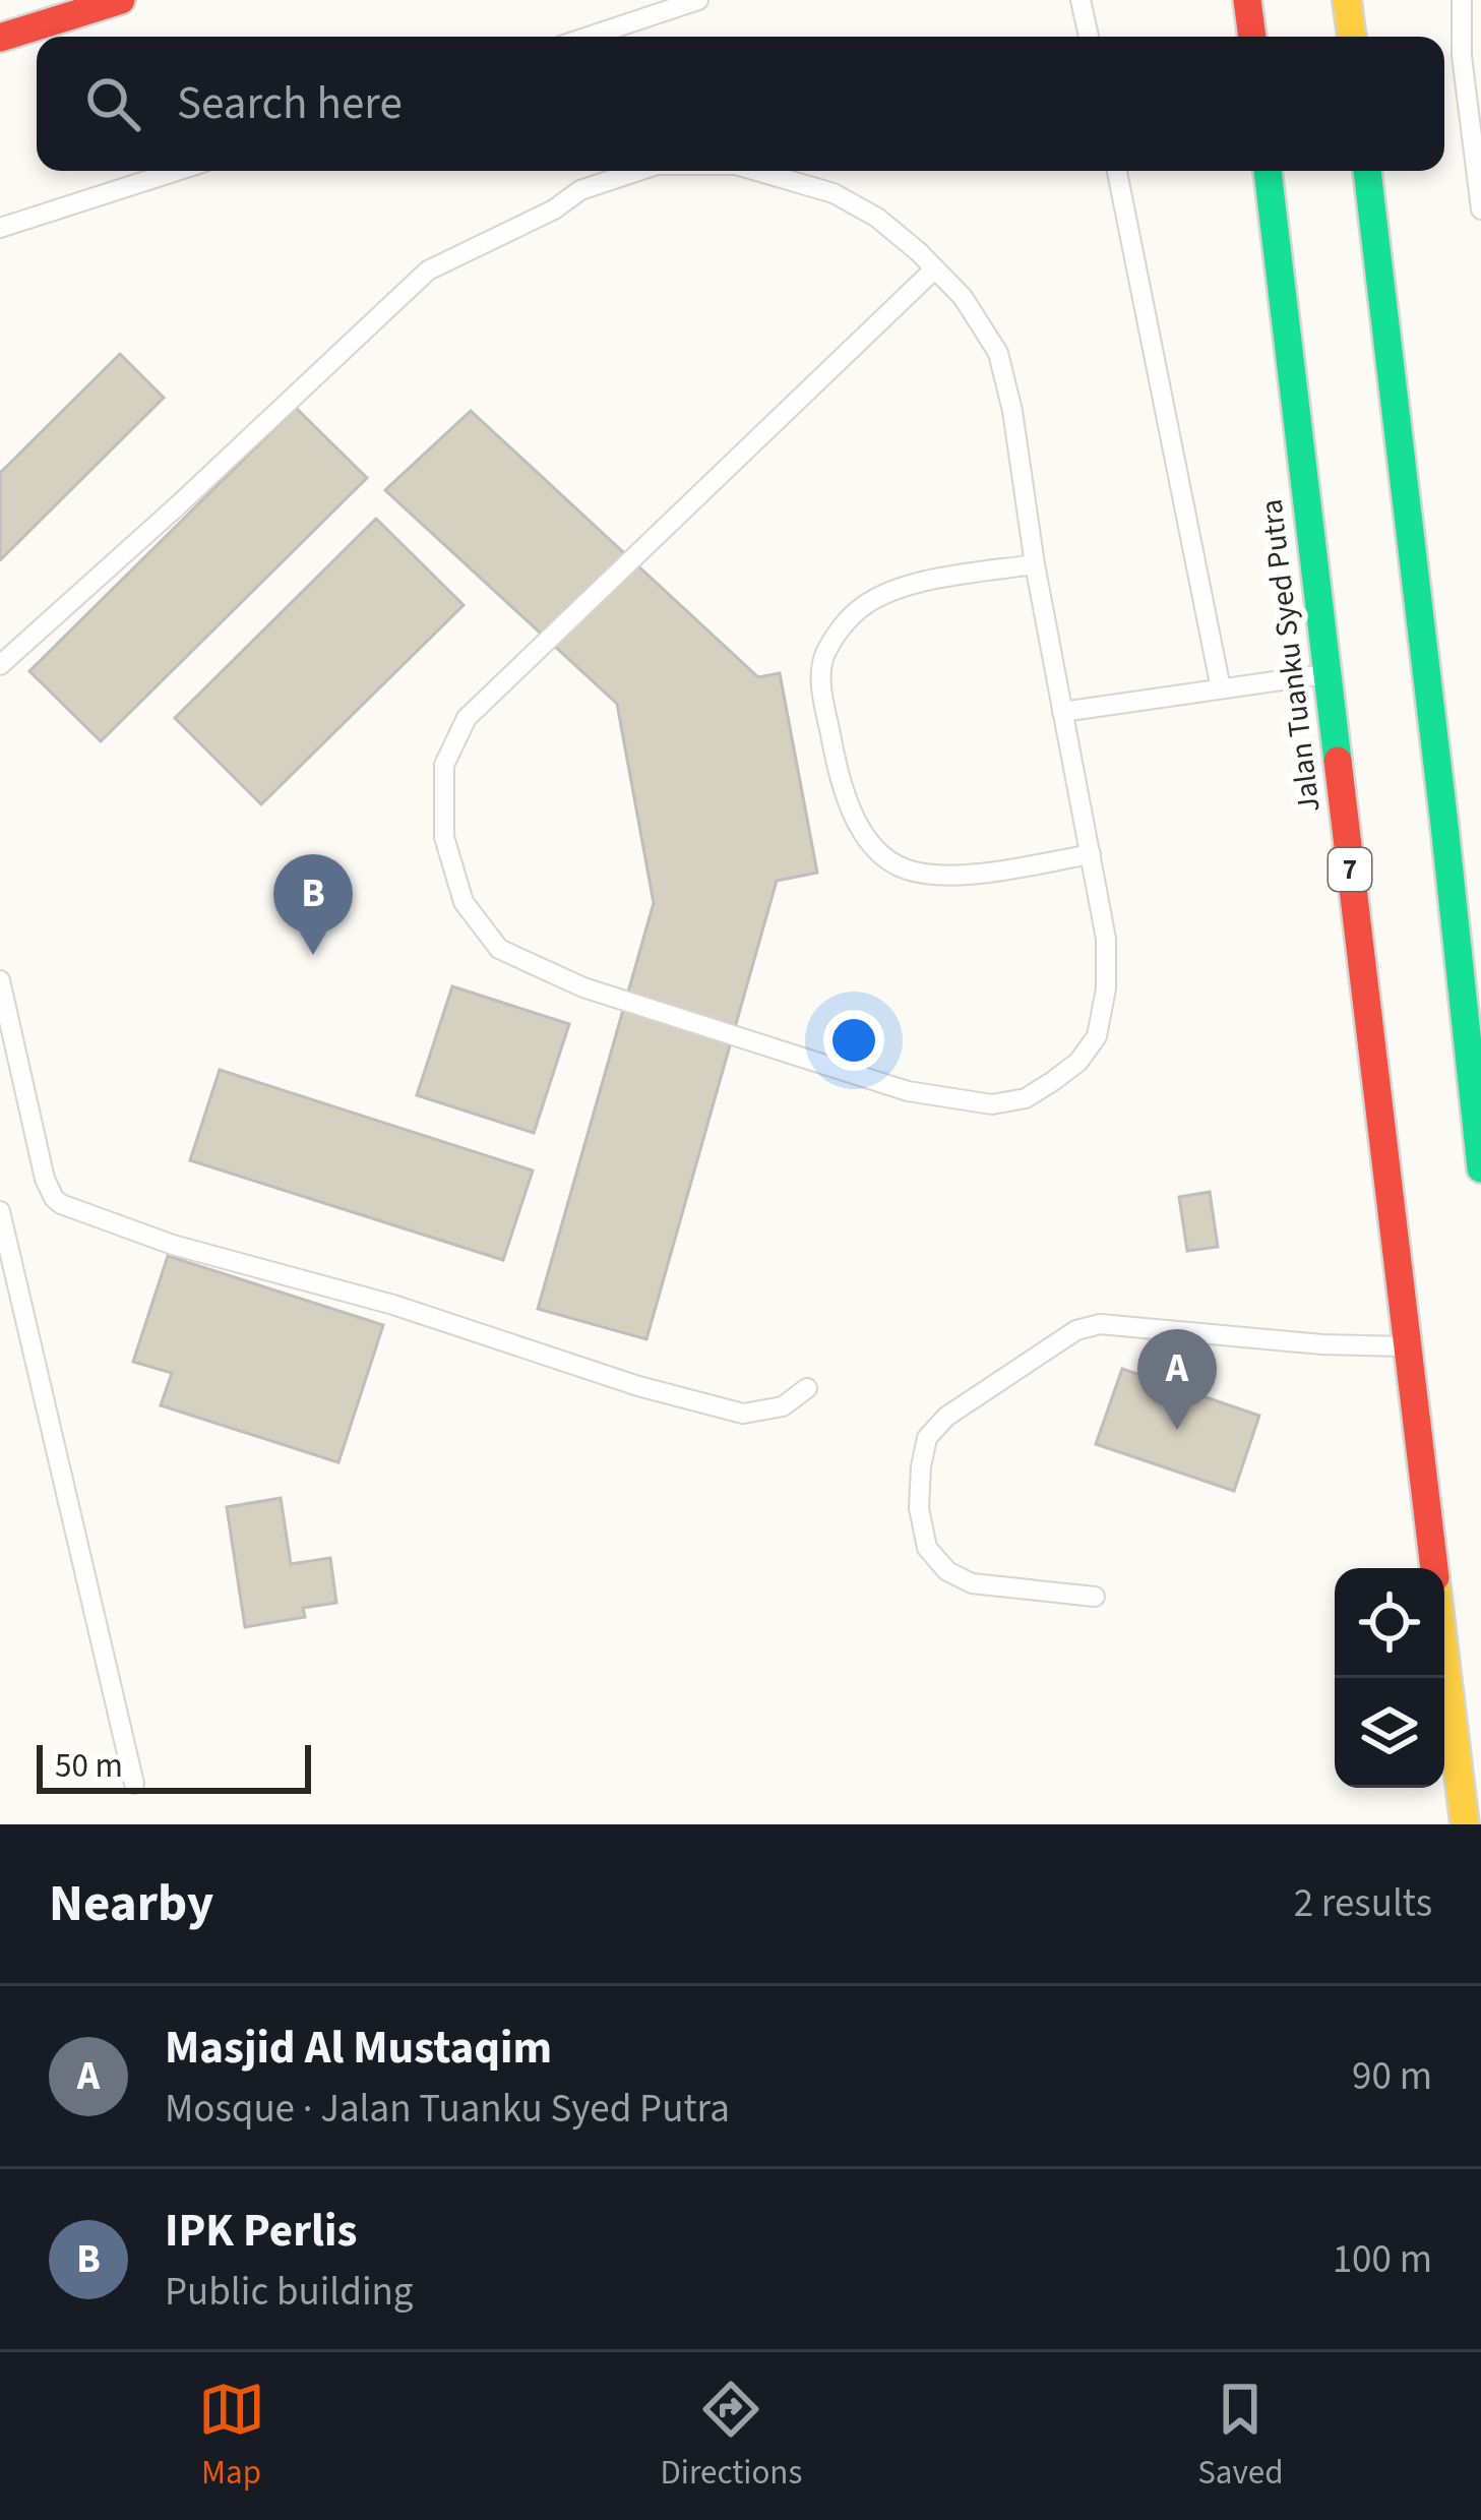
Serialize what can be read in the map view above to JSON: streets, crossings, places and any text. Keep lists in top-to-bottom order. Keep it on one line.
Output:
{"streets":{"main road":["Jalan Tuanku Syed Putra","7"]},"scale_bar":"50 m","page":{"search":"Search here","pins":["B","A"],"scale":"50 m","heading":["Nearby","2 results"],"list":[{"mark":"A","name":"Masjid Al Mustaqim","note":"Mosque · Jalan Tuanku Syed Putra","value":"90 m"},{"mark":"B","name":"IPK Perlis","note":"Public building","value":"100 m"}],"nav":["Map","Directions","Saved"]}}
